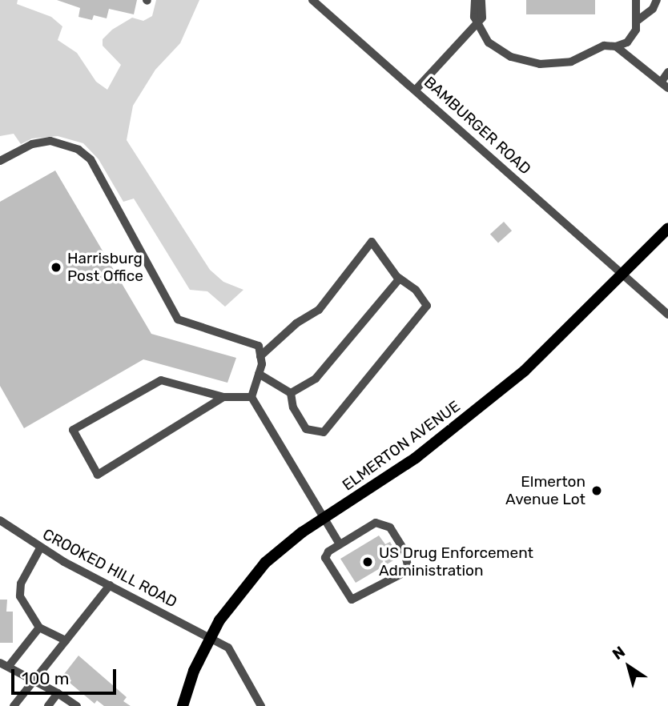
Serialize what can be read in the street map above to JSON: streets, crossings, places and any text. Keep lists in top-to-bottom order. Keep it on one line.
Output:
{"streets":{"main road":["ELMERTON AVENUE"],"street":["BAMBURGER ROAD","CROOKED HILL ROAD"]},"crossings":[["BAMBURGER ROAD","ELMERTON AVENUE"],["ELMERTON AVENUE","CROOKED HILL ROAD"]],"places":["Harrisburg Post Office","Elmerton Avenue Lot","US Drug Enforcement Administration"],"scale_bar":"100 m","north":"top left"}
